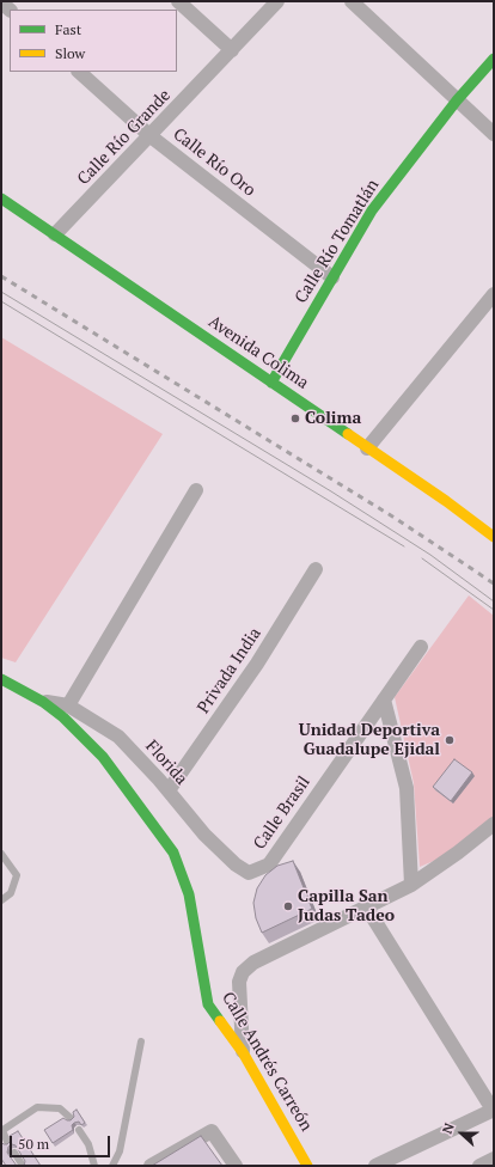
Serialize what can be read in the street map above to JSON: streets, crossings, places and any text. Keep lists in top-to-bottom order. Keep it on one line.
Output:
{"streets":{"street":["Calle Río Grande","Calle Río Oro","Calle Río Tomatlán","Avenida Colima","Privada India","Florida","Calle Brasil","Calle Andrés Carreón"]},"crossings":[["Calle Río Grande","Calle Río Oro"],["Calle Río Grande","Avenida Colima"],["Calle Río Oro","Calle Río Tomatlán"],["Calle Río Tomatlán","Avenida Colima"],["Privada India","Florida"],["Florida","Calle Brasil"],["Florida","Calle Andrés Carreón"]],"places":["Colima","Unidad Deportiva Guadalupe Ejidal","Capilla San Judas Tadeo"],"legend":["Fast","Slow"],"scale_bar":"50 m","north":"left"}
